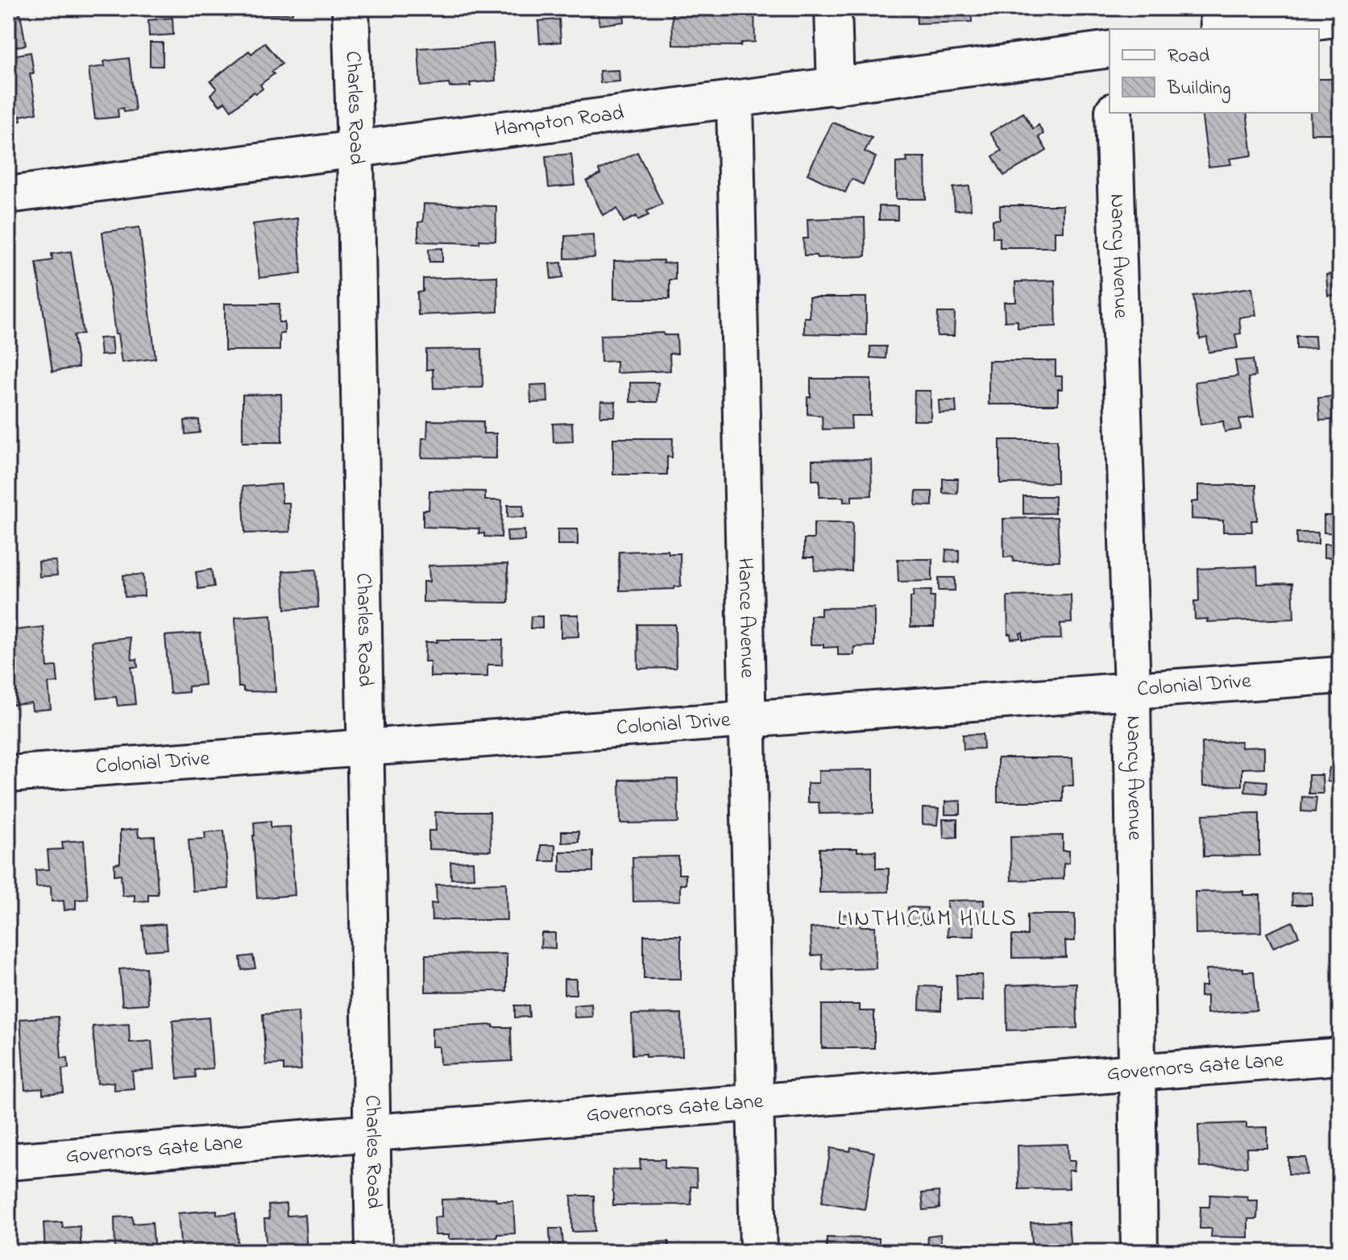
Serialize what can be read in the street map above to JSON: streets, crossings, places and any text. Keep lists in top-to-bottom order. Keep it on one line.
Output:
{"streets":{"street":["Charles Road","Hampton Road","Nancy Avenue","Hance Avenue","Colonial Drive","Governors Gate Lane"]},"crossings":[["Charles Road","Hampton Road"],["Charles Road","Colonial Drive"],["Charles Road","Governors Gate Lane"],["Hampton Road","Hance Avenue"],["Nancy Avenue","Colonial Drive"],["Nancy Avenue","Governors Gate Lane"],["Hance Avenue","Colonial Drive"],["Hance Avenue","Governors Gate Lane"]],"districts":["LINTHICUM HILLS"],"legend":["Road","Building"]}
